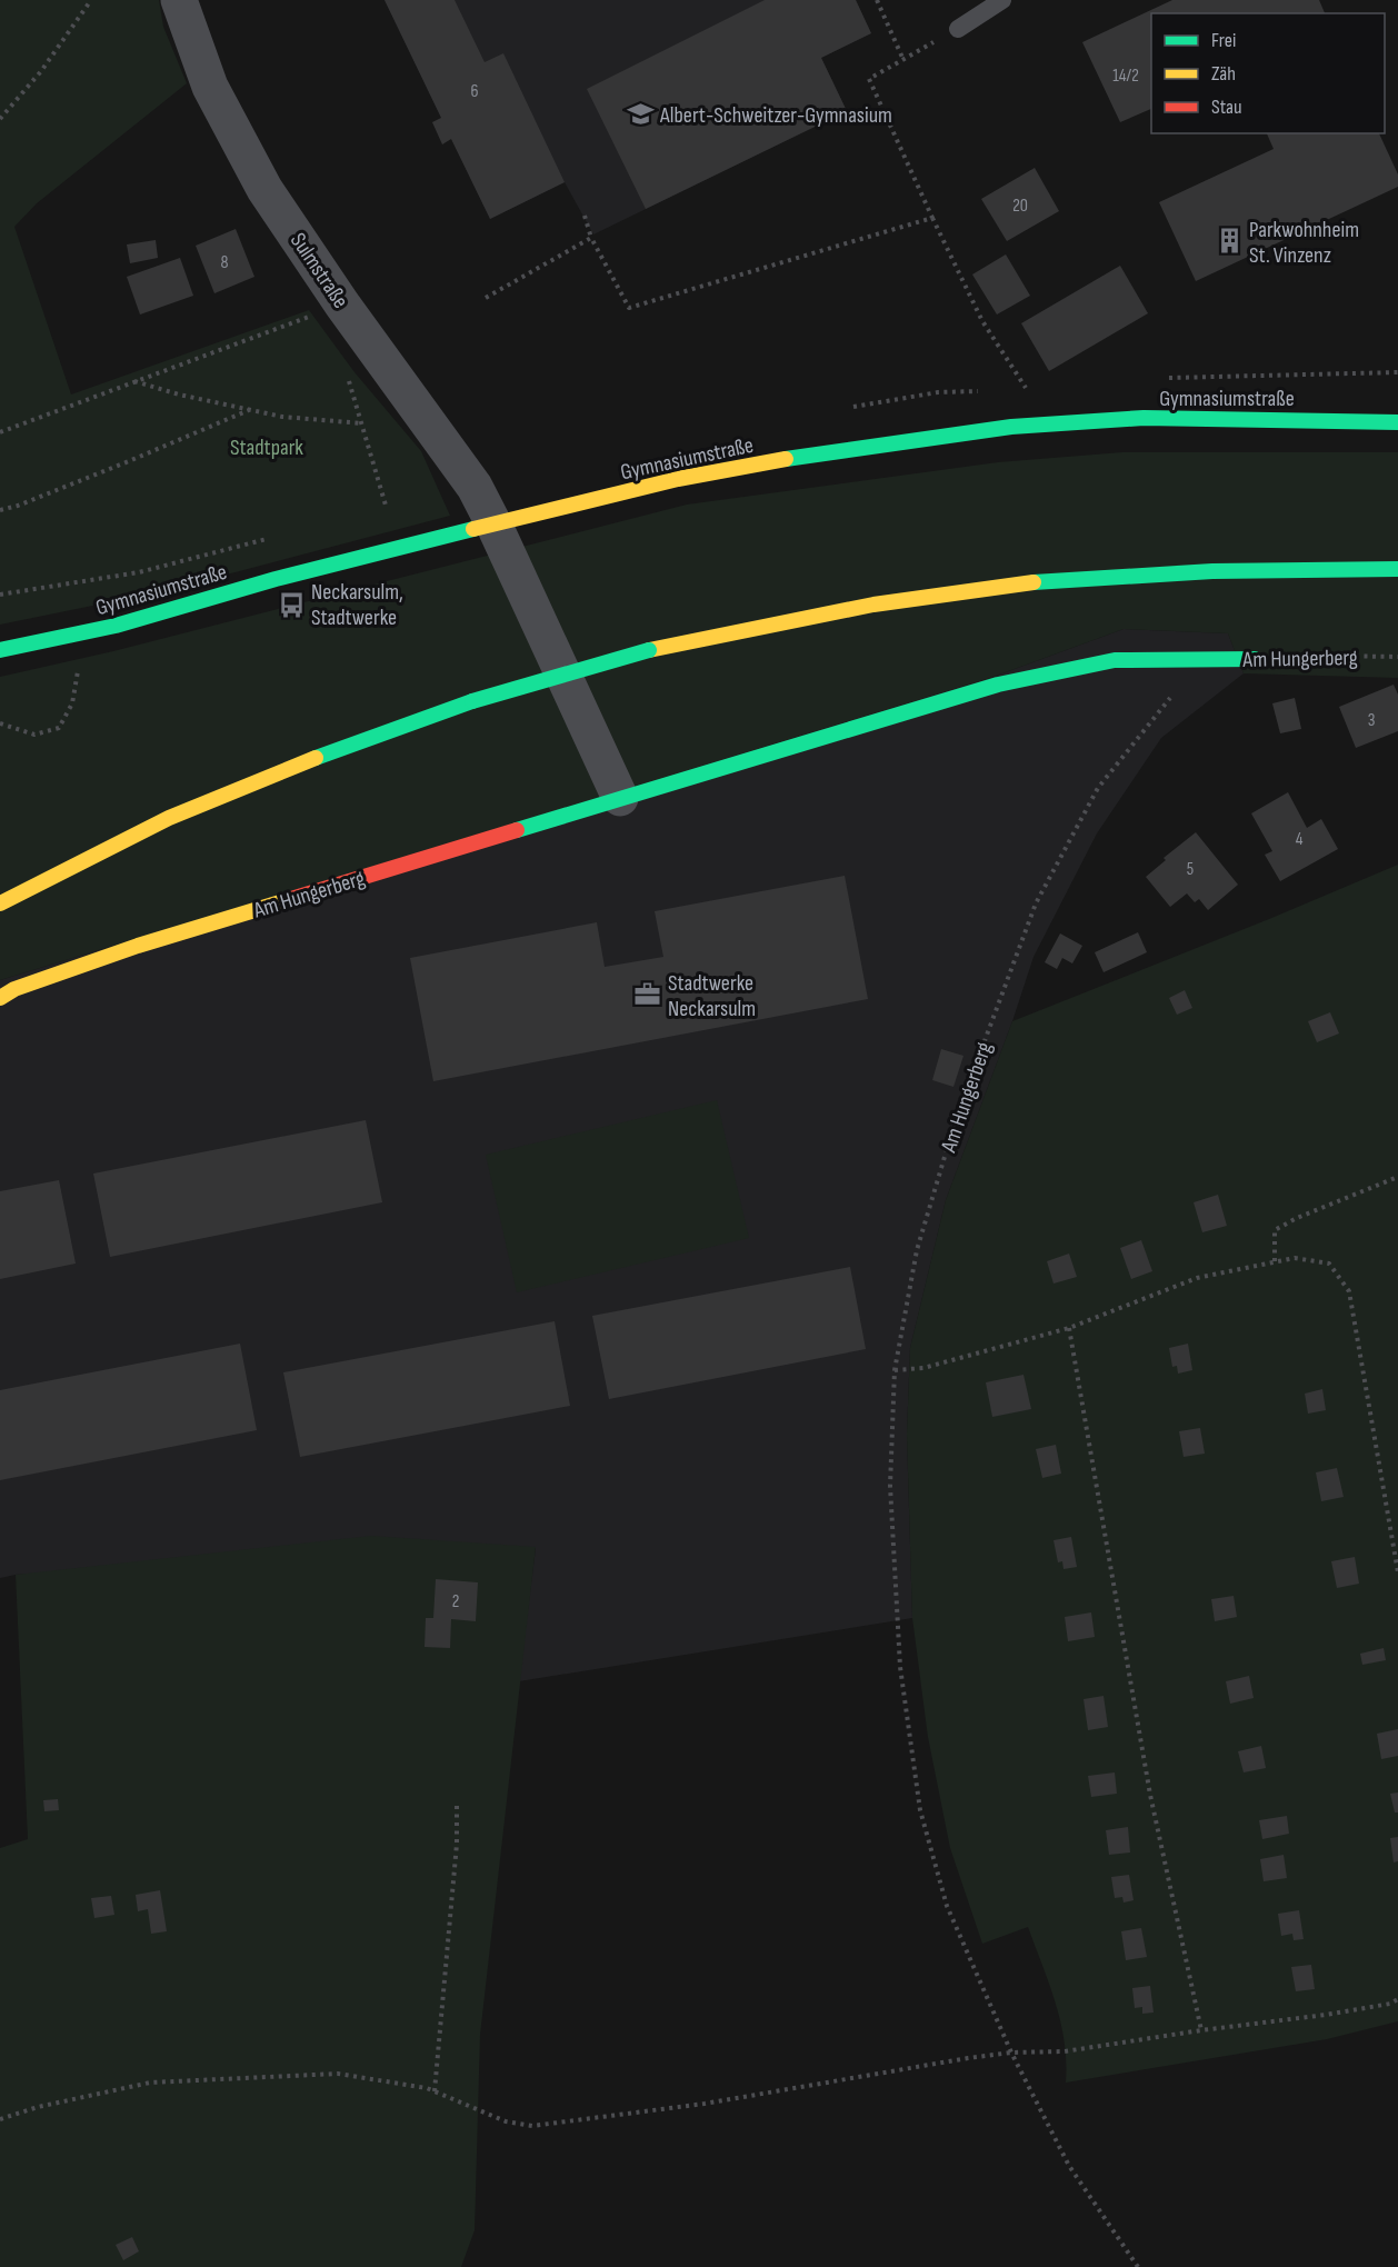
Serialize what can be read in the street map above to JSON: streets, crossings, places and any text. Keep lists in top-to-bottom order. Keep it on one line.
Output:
{"streets":{"main road":["Gymnasiumstraße","Am Hungerberg"],"street":["Sulmstraße"]},"crossings":[["Sulmstraße","Gymnasiumstraße"]],"parks":["Stadtpark"],"places":{"school or university":["Albert-Schweitzer-Gymnasium"],"building":["Parkwohnheim St. Vinzenz"],"bus stop":["Neckarsulm, Stadtwerke"],"office":["Stadtwerke Neckarsulm"]},"house_numbers":["14/2","6","20","8","3","4","5","2"],"legend":["Frei","Zäh","Stau"]}
